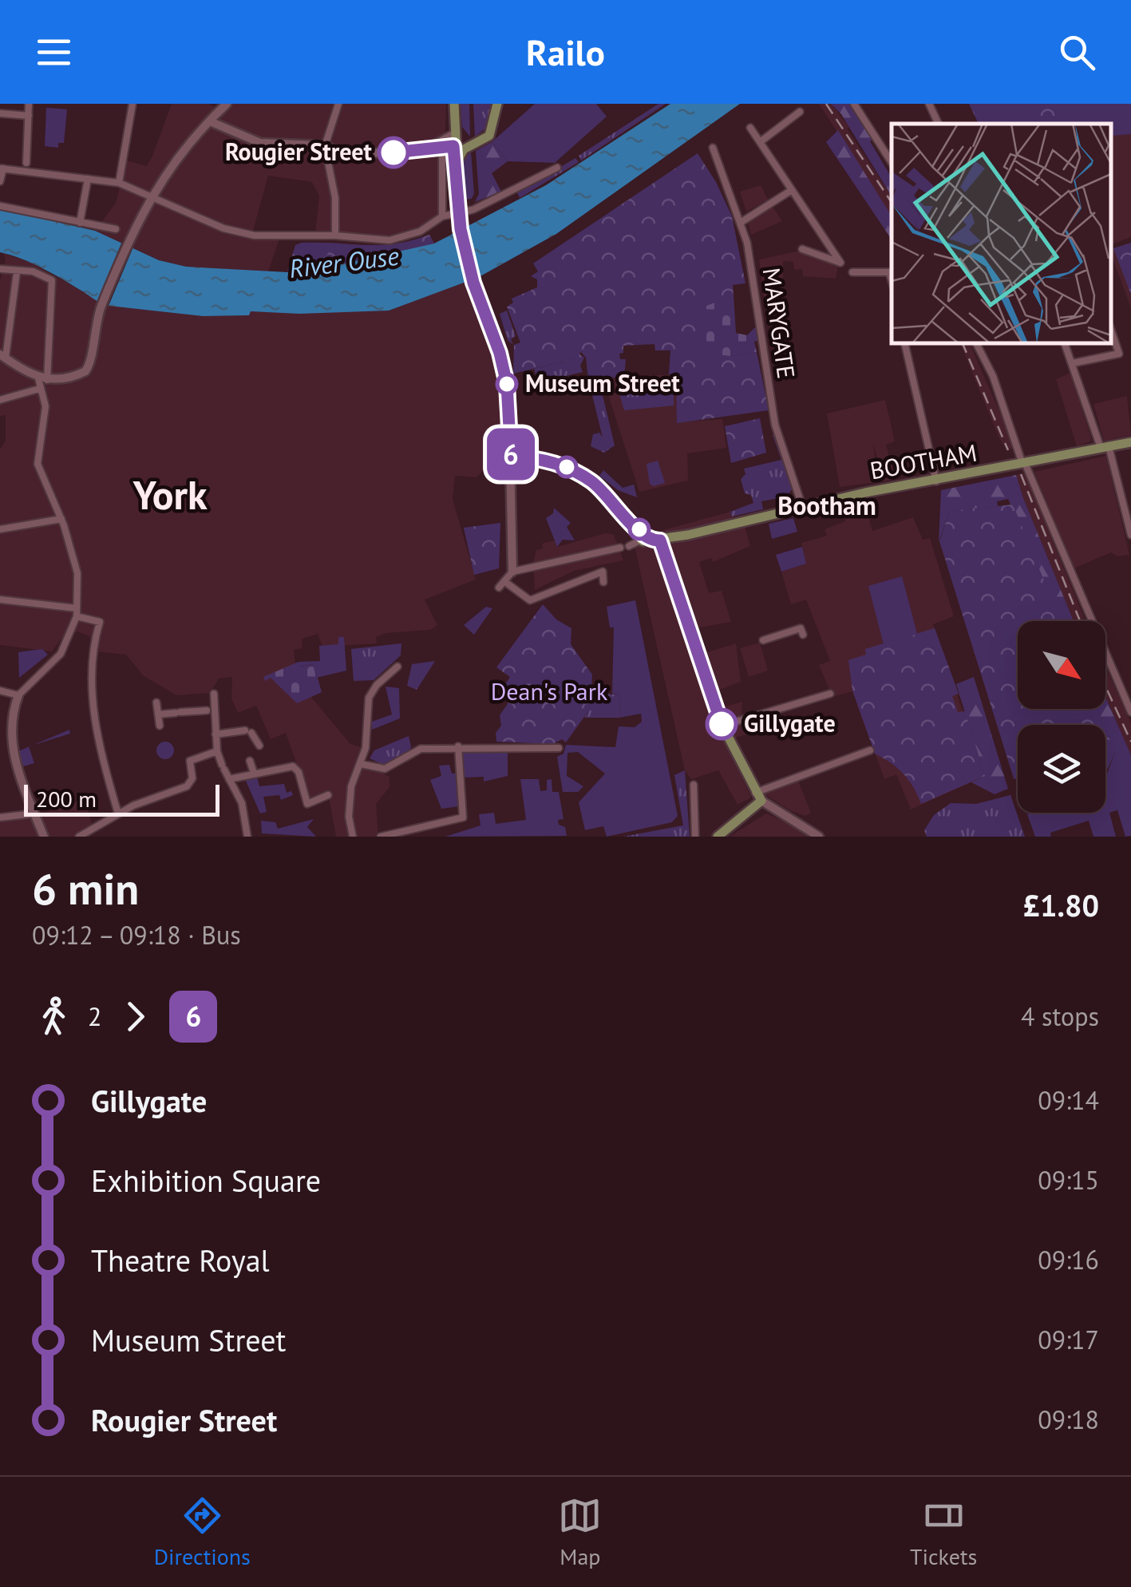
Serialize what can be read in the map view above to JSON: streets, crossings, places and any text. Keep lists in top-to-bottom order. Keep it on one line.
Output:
{"streets":{"main road":["BOOTHAM"],"street":["MARYGATE"]},"crossings":[["MARYGATE","BOOTHAM"]],"districts":["York","Bootham"],"water":["River Ouse"],"parks":["Dean's Park"],"places":["Rougier Street","Museum Street","Gillygate"],"lines":["bus line 6"],"scale_bar":"200 m","north":"bottom right","page":{"header":"Railo","on_map":"6","scale":"200 m","heading":["6 min","09:12 – 09:18 · Bus","£1.80"],"legs":["2","6","4 stops"],"list":[{"name":"Gillygate","value":"09:14"},{"name":"Exhibition Square","value":"09:15"},{"name":"Theatre Royal","value":"09:16"},{"name":"Museum Street","value":"09:17"},{"name":"Rougier Street","value":"09:18"}],"tabs":["Directions","Map","Tickets"]}}
